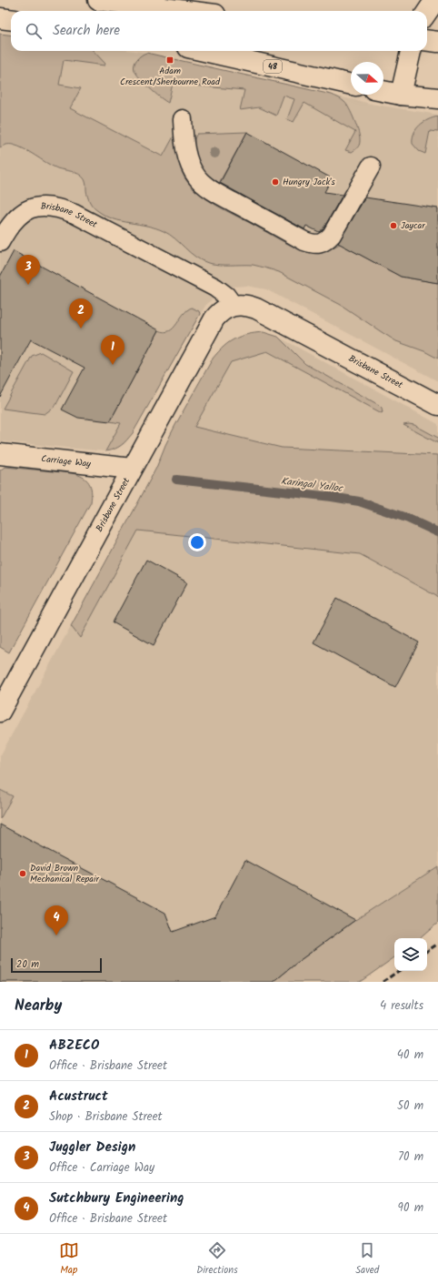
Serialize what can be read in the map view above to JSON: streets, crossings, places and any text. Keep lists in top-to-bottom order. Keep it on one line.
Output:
{"streets":{"street":["48","Brisbane Street","Carriage Way"]},"crossings":[["Brisbane Street","Carriage Way"]],"water":["Karingal Yalloc"],"places":{"transit":["Adam Crescent/Sherbourne Road"],"other":["Hungry Jack's","Jaycar","David Brown Mechanical Repair"]},"scale_bar":"20 m","north":"right","page":{"search":"Search here","pins":["3","2","1","4"],"scale":"20 m","heading":["Nearby","4 results"],"list":[{"mark":"1","name":"ABZECO","note":"Office · Brisbane Street","value":"40 m"},{"mark":"2","name":"Acustruct","note":"Shop · Brisbane Street","value":"50 m"},{"mark":"3","name":"Juggler Design","note":"Office · Carriage Way","value":"70 m"},{"mark":"4","name":"Sutchbury Engineering","note":"Office · Brisbane Street","value":"90 m"}],"nav":["Map","Directions","Saved"]}}
